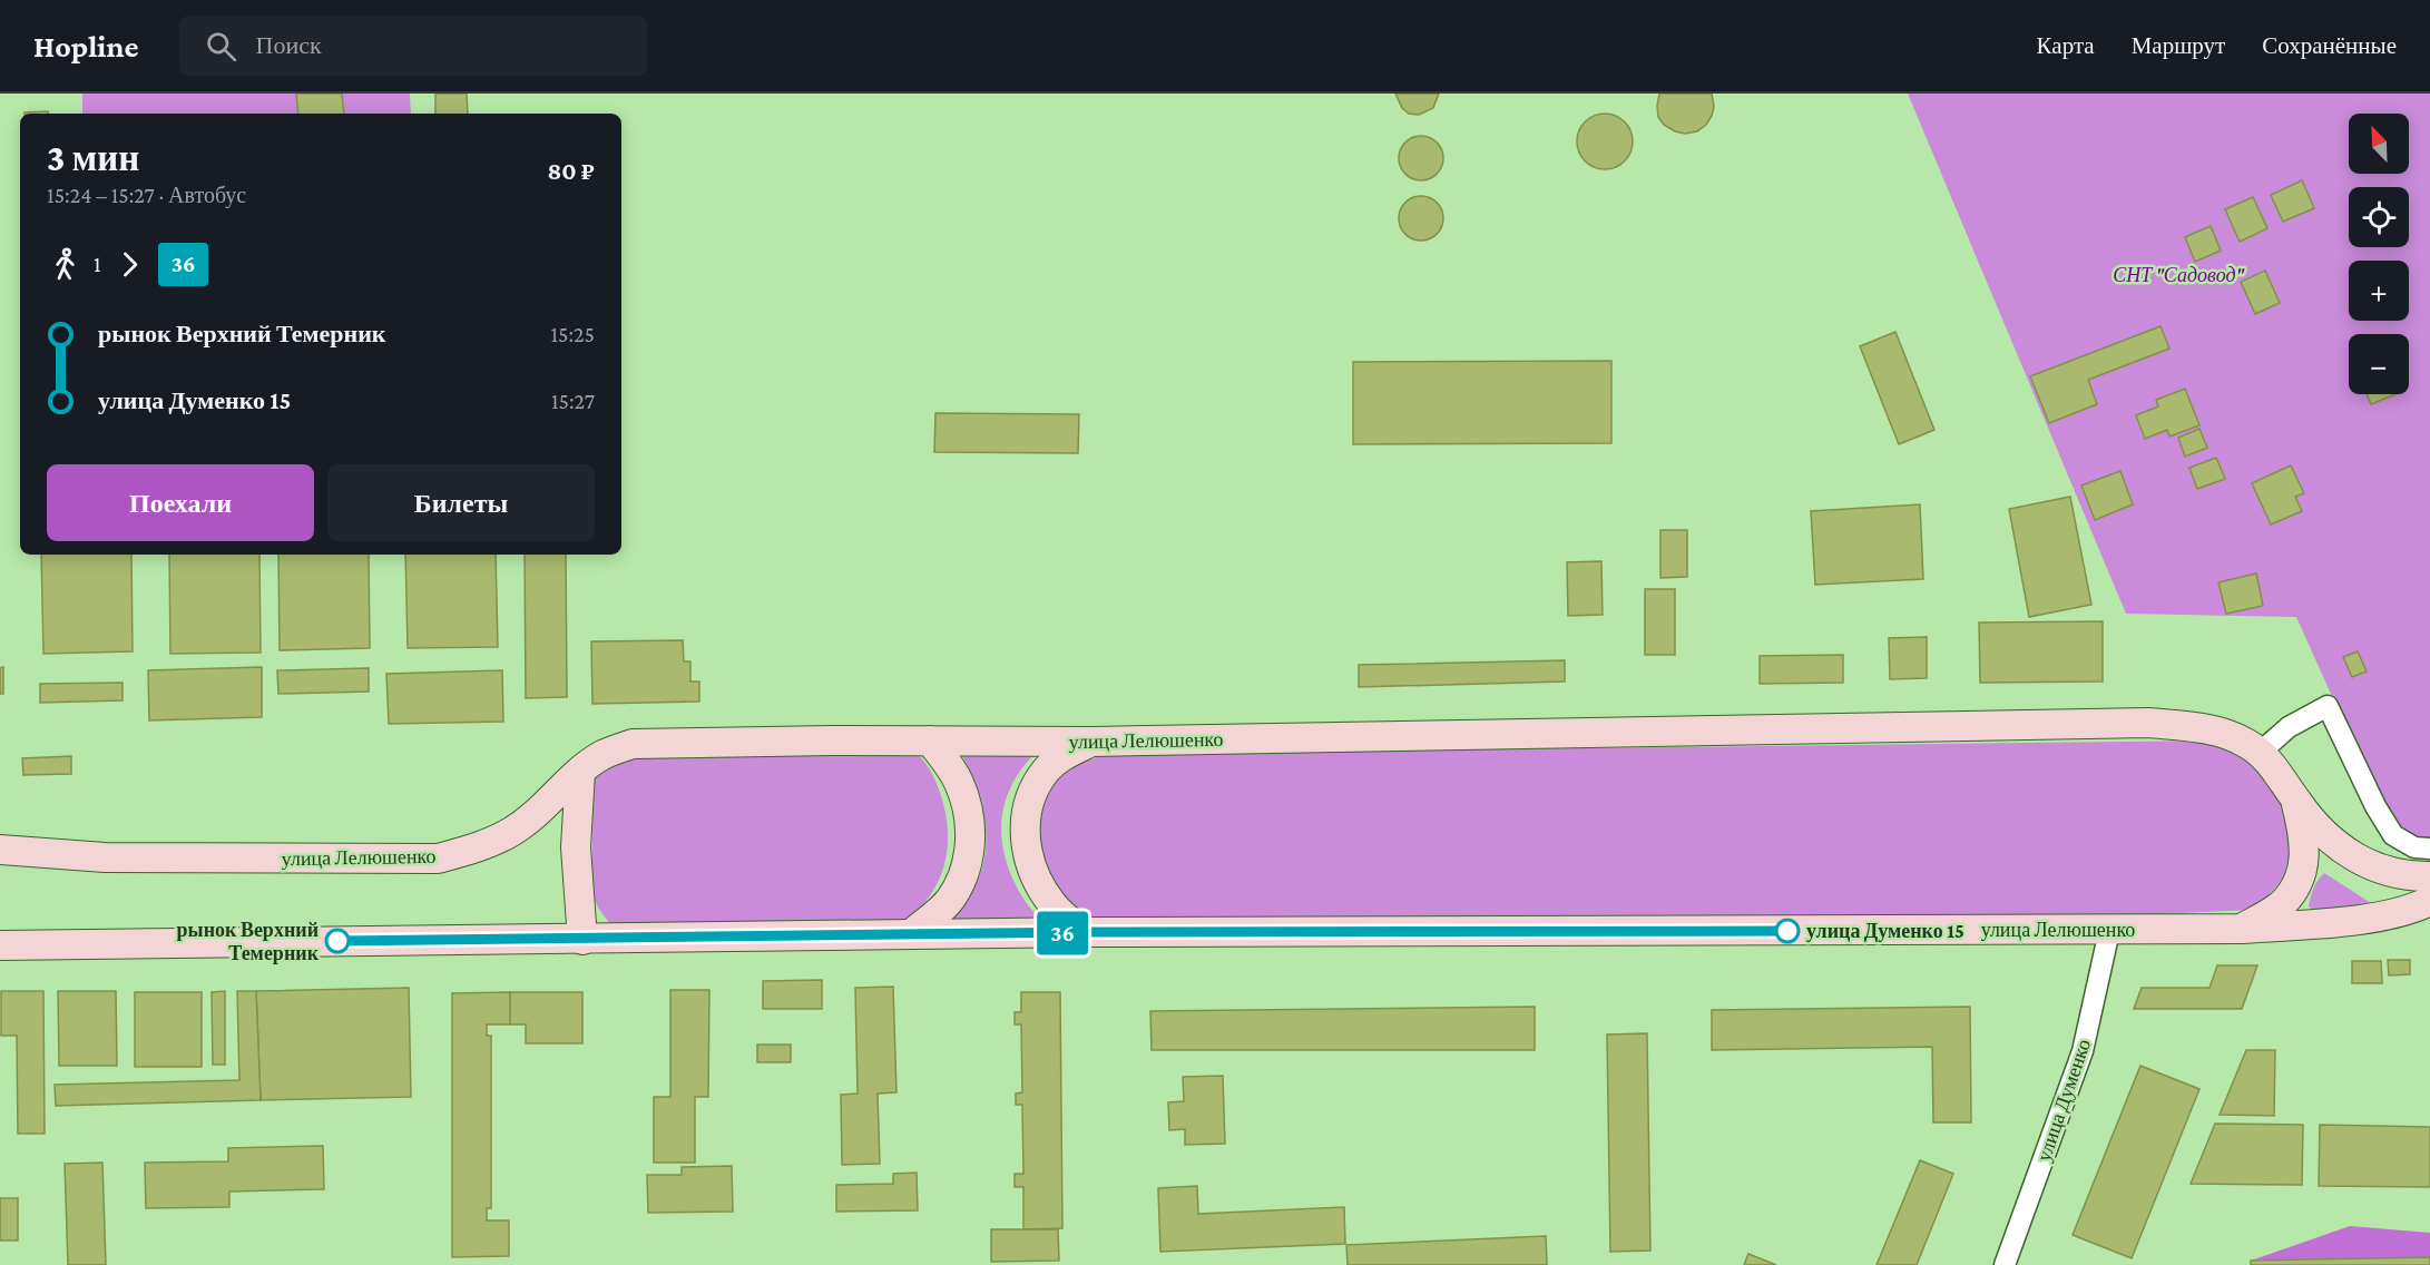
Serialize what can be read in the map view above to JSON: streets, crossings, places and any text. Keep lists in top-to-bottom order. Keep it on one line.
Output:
{"streets":{"street":["улица Лелюшенко","улица Думенко"]},"crossings":[["улица Лелюшенко","улица Думенко"]],"parks":["СНТ \"Садовод\""],"places":["улица Думенко 15","рынок Верхний Темерник"],"lines":["bus line 36"],"north":"top left","page":{"header":"Hopline","search":"Поиск","nav":["Карта","Маршрут","Сохранённые"],"on_map":"36","map_buttons":["+","−"],"heading":["3 мин","15:24 – 15:27 · Автобус","80 ₽"],"legs":["1","36"],"list":[{"name":"рынок Верхний Темерник","value":"15:25"},{"name":"улица Думенко 15","value":"15:27"}],"buttons":["Поехали","Билеты"]}}
